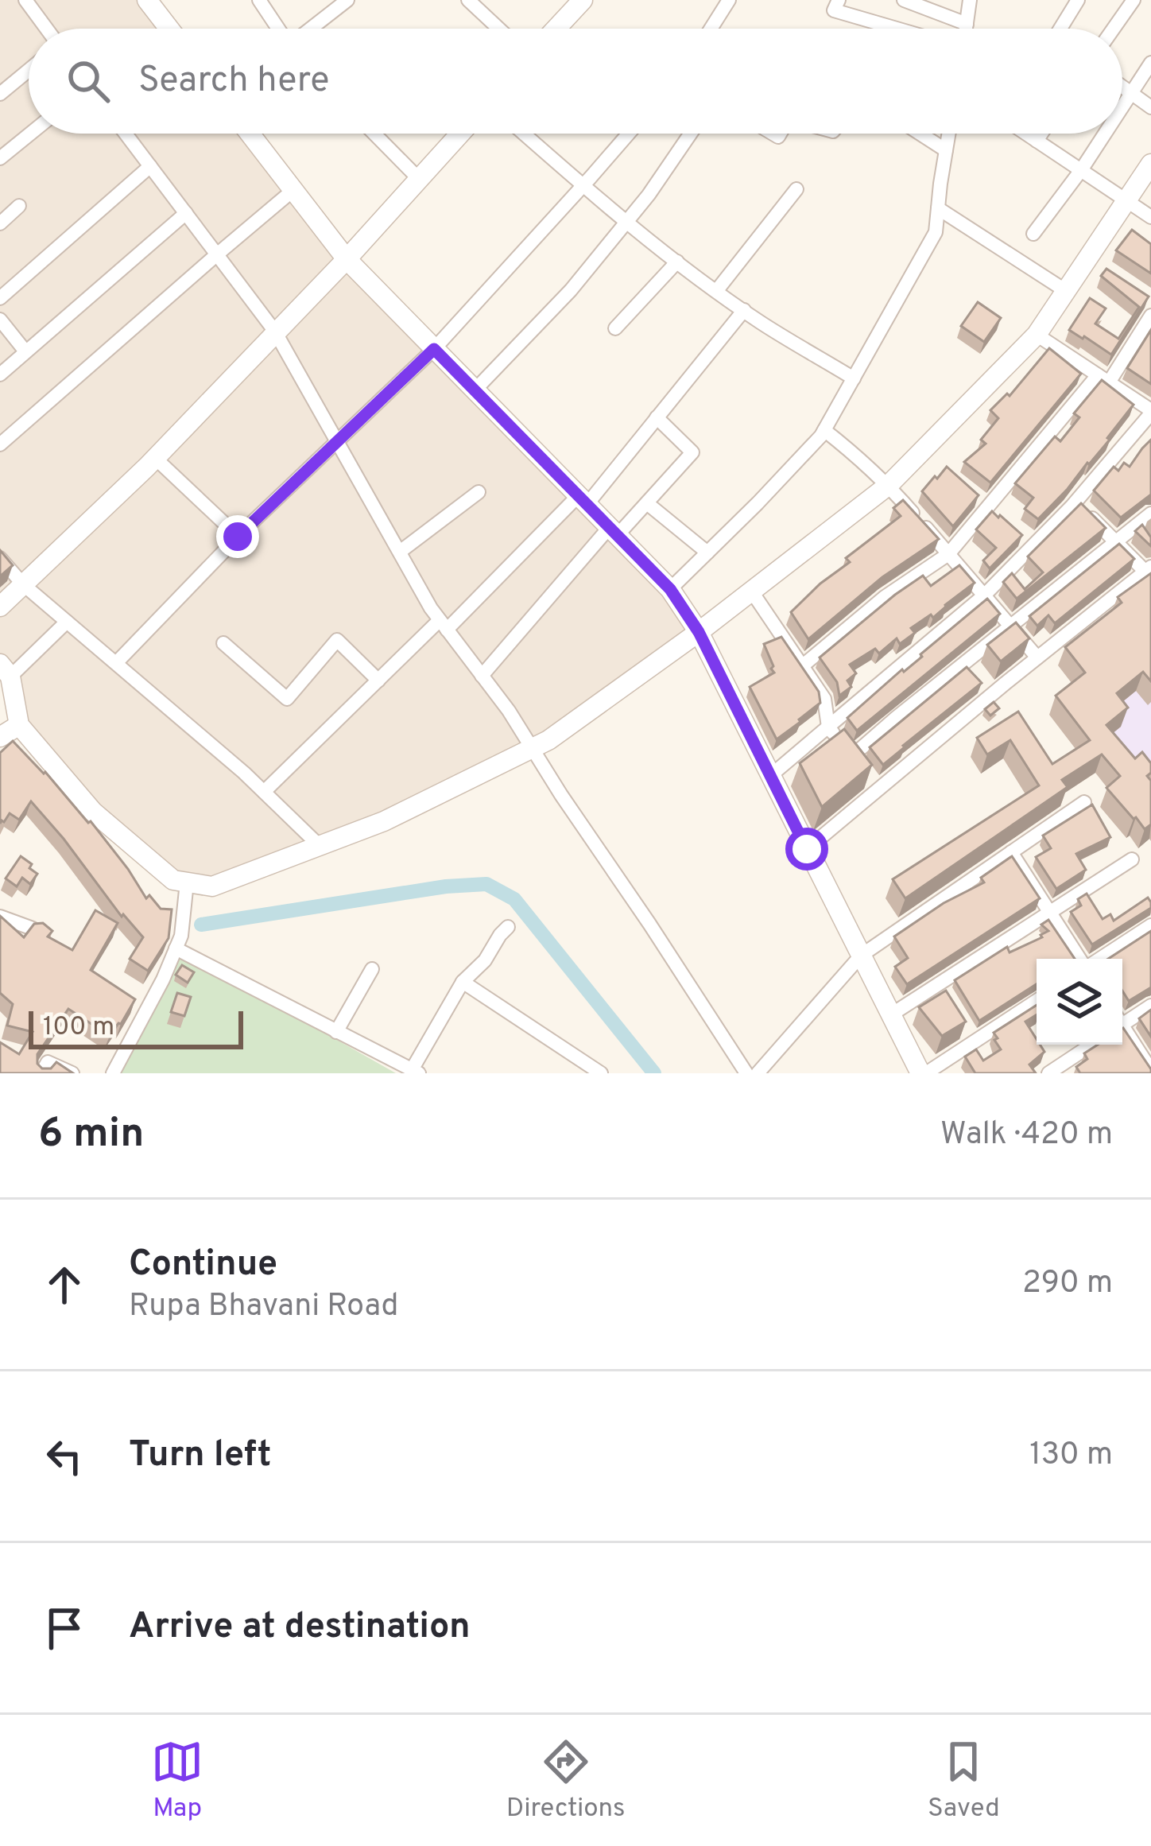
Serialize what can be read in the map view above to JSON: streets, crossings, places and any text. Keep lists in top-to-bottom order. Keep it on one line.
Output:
{"scale_bar":"100 m","page":{"search":"Search here","scale":"100 m","heading":["6 min","Walk · 420 m"],"list":[["Continue","Rupa Bhavani Road","290 m"],["Turn left","130 m"],"Arrive at destination"],"nav":["Map","Directions","Saved"]}}
